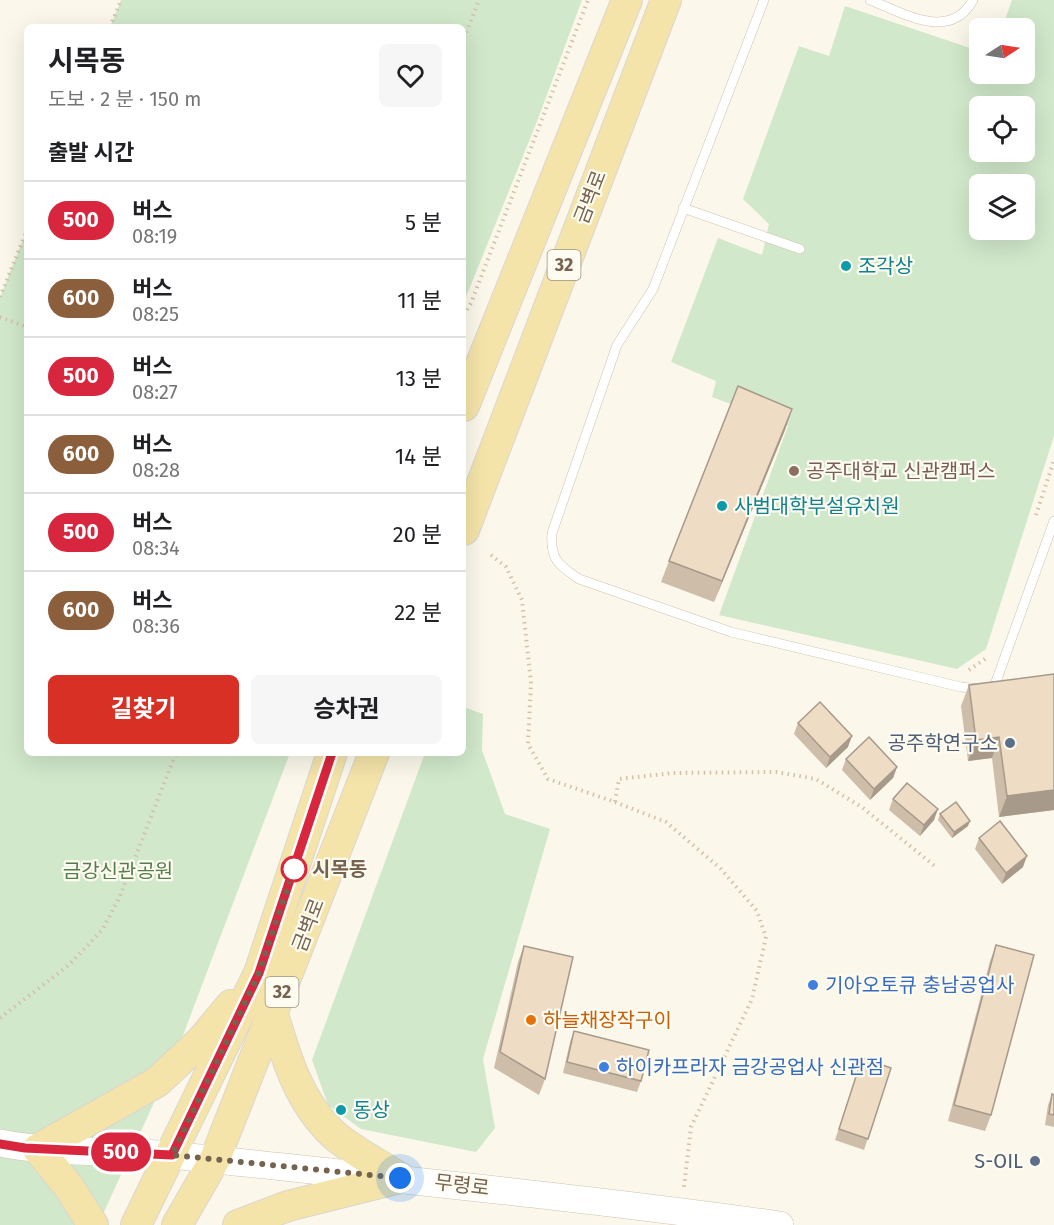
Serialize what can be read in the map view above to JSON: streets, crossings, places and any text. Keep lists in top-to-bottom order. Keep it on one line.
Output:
{"streets":{"main road":["금벽로","32","무령로"]},"crossings":[["금벽로","무령로"]],"parks":["금강신관공원"],"places":["조각상","공주대학교 신관캠퍼스","사범대학부설유치원","공주학연구소","시목동","기아오토큐 충남공업사","하늘채장작구이","하이카프라자 금강공업사 신관점","동상","S-OIL"],"lines":["bus line 500"],"north":"right","page":{"on_map":"500","heading":[["시목동","도보 · 2 분 · 150 m"],"출발 시간"],"list":[{"mark":"500","name":"버스","note":"08:19","value":"5 분"},{"mark":"600","name":"버스","note":"08:25","value":"11 분"},{"mark":"500","name":"버스","note":"08:27","value":"13 분"},{"mark":"600","name":"버스","note":"08:28","value":"14 분"},{"mark":"500","name":"버스","note":"08:34","value":"20 분"},{"mark":"600","name":"버스","note":"08:36","value":"22 분"}],"buttons":["길찾기","승차권"]}}
